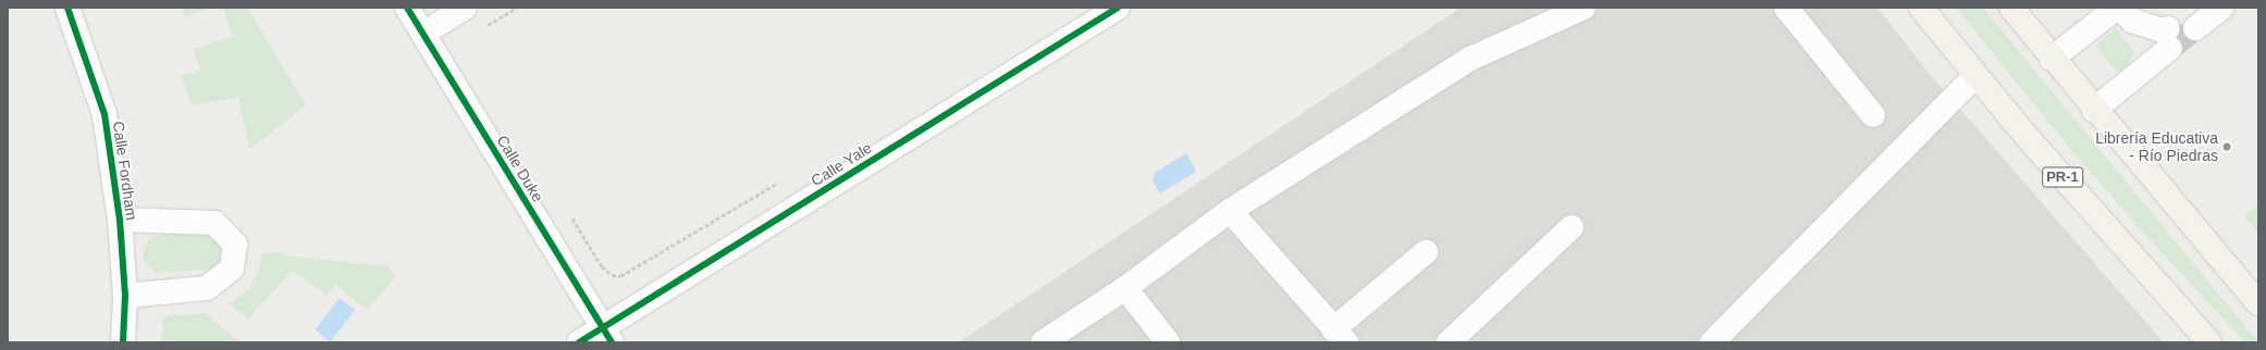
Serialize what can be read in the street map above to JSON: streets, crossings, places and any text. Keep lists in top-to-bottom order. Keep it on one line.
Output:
{"streets":{"main road":["PR-1"],"street":["Calle Yale","Calle Duke","Calle Fordham"]},"crossings":[["Calle Yale","Calle Duke"]],"places":["Librería Educativa - Río Piedras"]}
